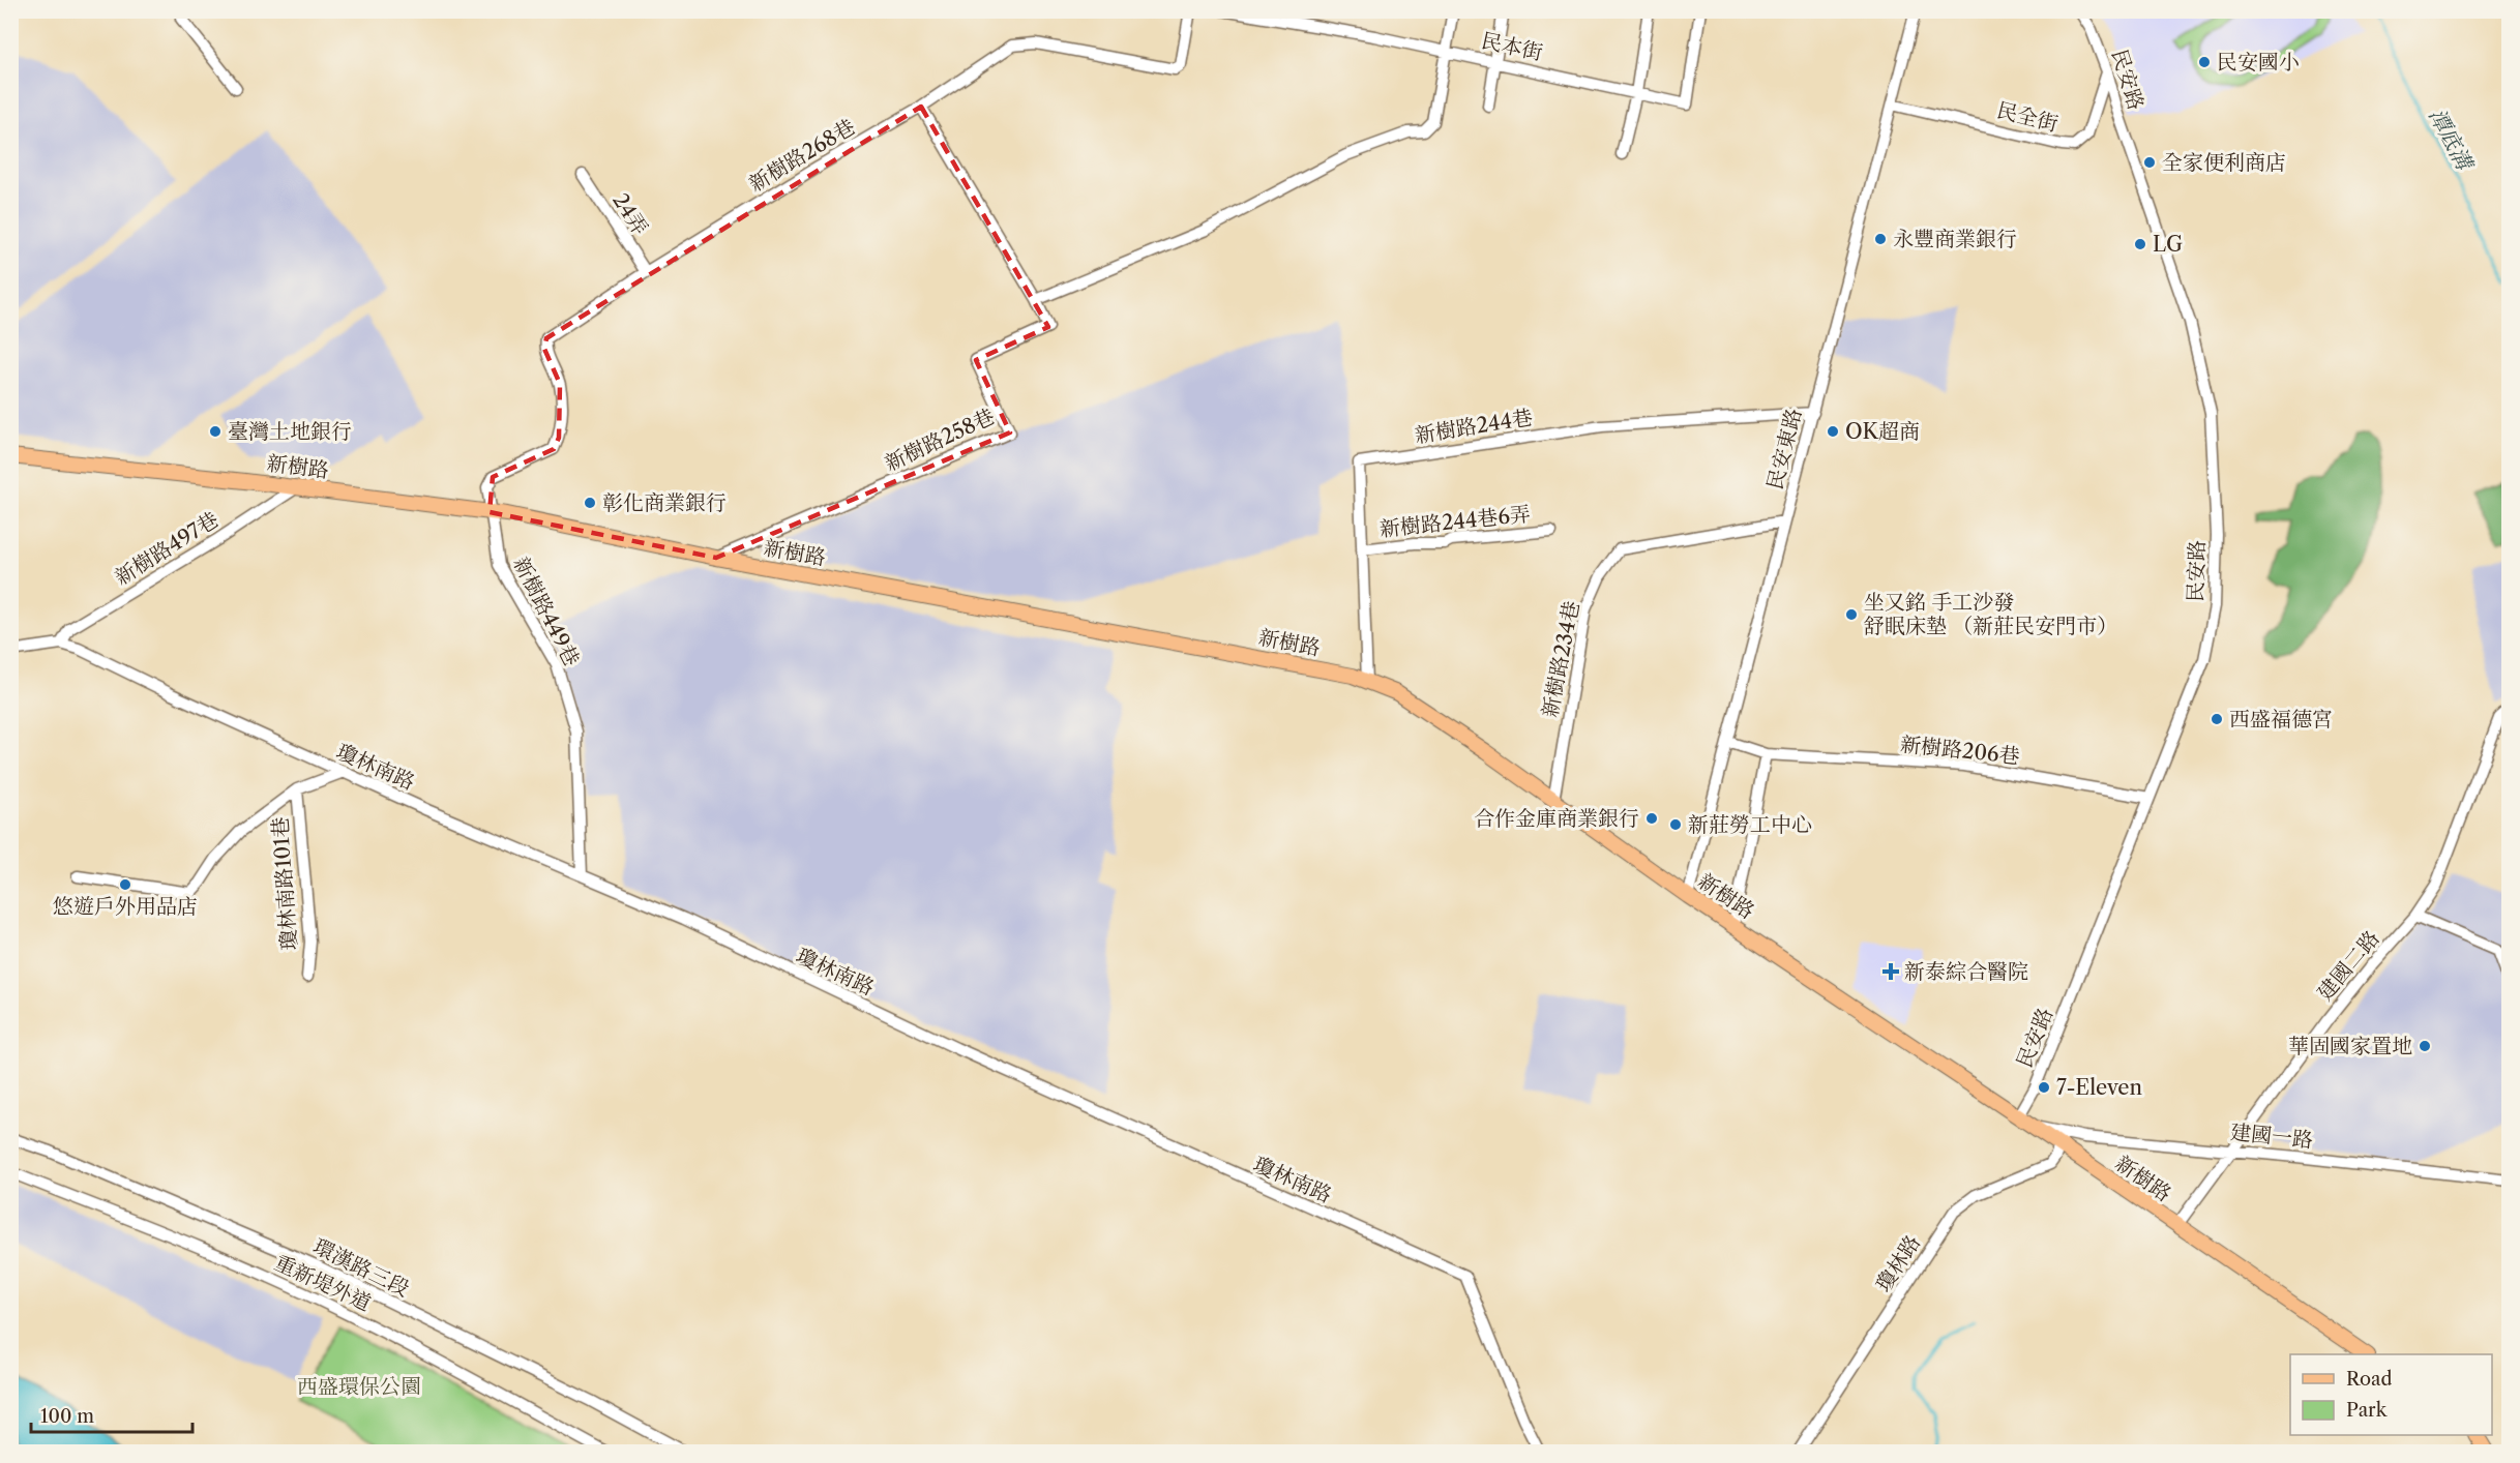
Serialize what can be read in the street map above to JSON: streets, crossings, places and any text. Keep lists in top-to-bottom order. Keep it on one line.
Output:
{"streets":{"main road":["新樹路"],"street":["民本街","民安路","民全街","新樹路268巷","24弄","新樹路244巷","新樹路258巷","民安東路","新樹路244巷6弄","新樹路497巷","新樹路449巷","新樹路234巷","新樹路206巷","瓊林南路","瓊林南路101巷","建國二路","建國一路","瓊林路","環漢路三段","重新堤外道"]},"crossings":[["民安路","民全街"],["民安路","新樹路"],["民安路","新樹路206巷"],["民全街","民安東路"],["新樹路268巷","24弄"],["新樹路268巷","新樹路"],["新樹路268巷","新樹路449巷"],["新樹路244巷","民安東路"],["新樹路244巷","新樹路"],["新樹路244巷","新樹路244巷6弄"],["新樹路258巷","新樹路"],["民安東路","新樹路"],["民安東路","新樹路234巷"],["民安東路","新樹路206巷"],["新樹路","新樹路497巷"],["新樹路","新樹路449巷"],["新樹路","新樹路234巷"],["新樹路","建國二路"],["新樹路","建國一路"],["新樹路","瓊林路"],["新樹路497巷","瓊林南路"],["新樹路449巷","瓊林南路"],["建國二路","建國一路"],["建國一路","瓊林路"]],"water":["潭底溝"],"parks":["西盛環保公園"],"places":{"other":["民安國小","全家便利商店","永豐商業銀行","LG","臺灣土地銀行","OK超商","彰化商業銀行","坐又銘 手工沙發 舒眠床墊 （新莊民安門市）","西盛福德宮","合作金庫商業銀行","新莊勞工中心","悠遊戶外用品店","華固國家置地","7-Eleven"],"health":["新泰綜合醫院"]},"legend":["Road","Park"],"scale_bar":"100 m"}
